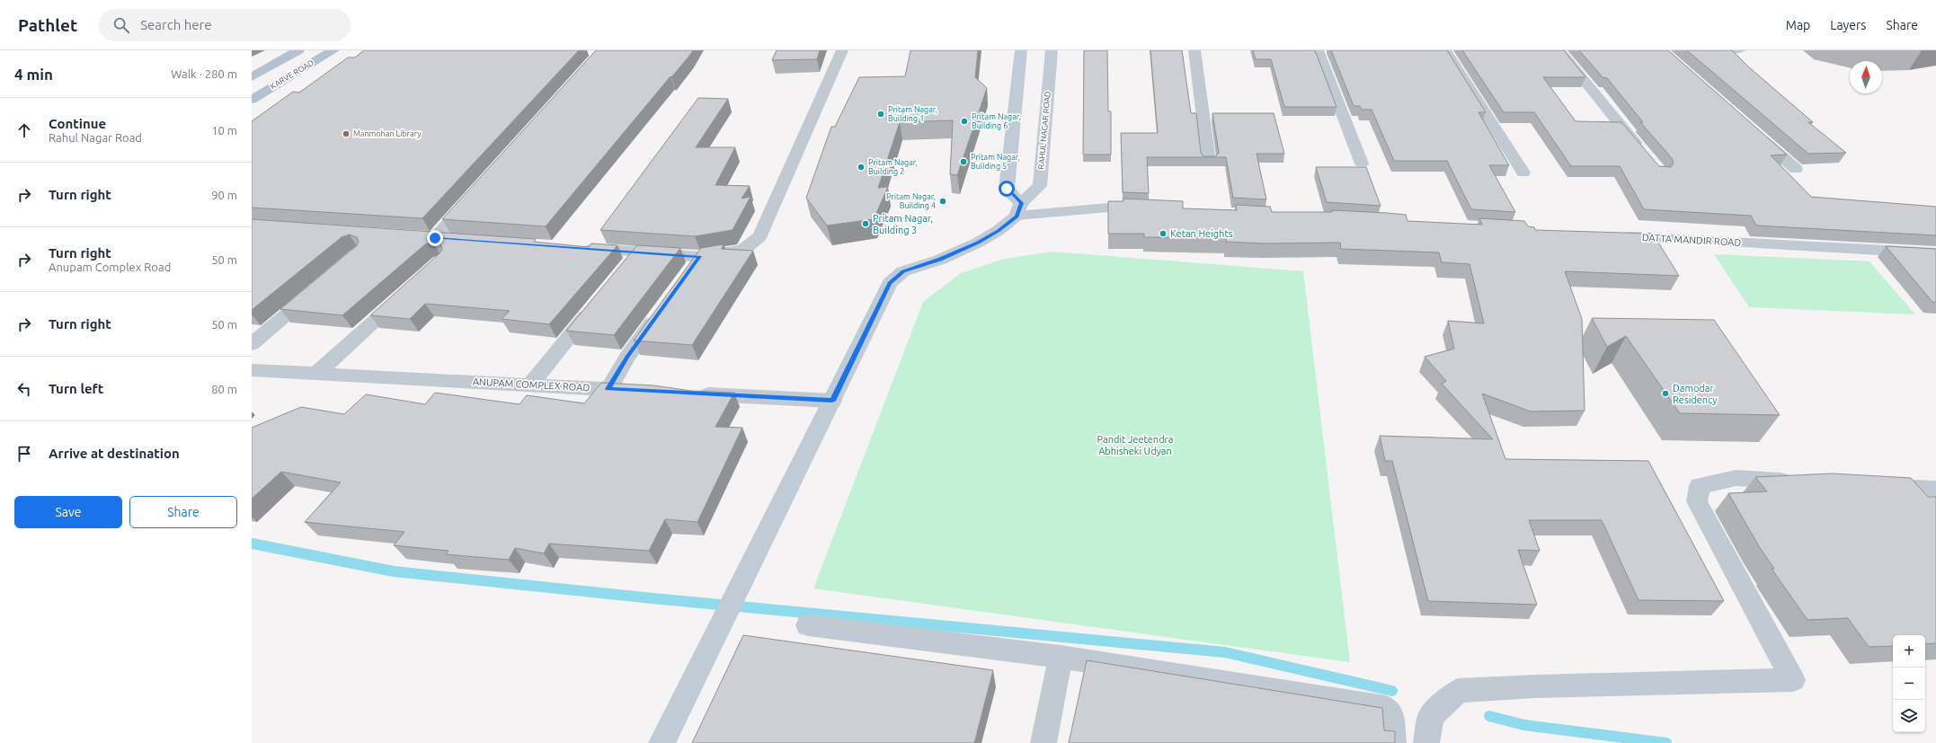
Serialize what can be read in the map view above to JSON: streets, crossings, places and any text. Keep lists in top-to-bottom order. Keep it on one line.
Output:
{"streets":{"main road":["KARVE ROAD"],"street":["RAHUL NAGAR ROAD","DATTA MANDIR ROAD","ANUPAM COMPLEX ROAD"]},"parks":["Pandit Jeetendra Abhisheki Udyan"],"places":["Pritam Nagar, Building 1","Pritam Nagar, Building 6","Manmohan Library","Pritam Nagar, Building 5","Pritam Nagar, Building 2","Pritam Nagar, Building 4","Pritam Nagar, Building 3","Ketan Heights","Damodar Residency"],"north":"top","page":{"header":"Pathlet","search":"Search here","nav":["Map","Layers","Share"],"heading":["4 min","Walk · 280 m"],"list":[["Continue","Rahul Nagar Road","10 m"],["Turn right","90 m"],["Turn right","Anupam Complex Road","50 m"],["Turn right","50 m"],["Turn left","80 m"],"Arrive at destination"],"buttons":["Save","Share"],"map_buttons":["+","−"]}}
